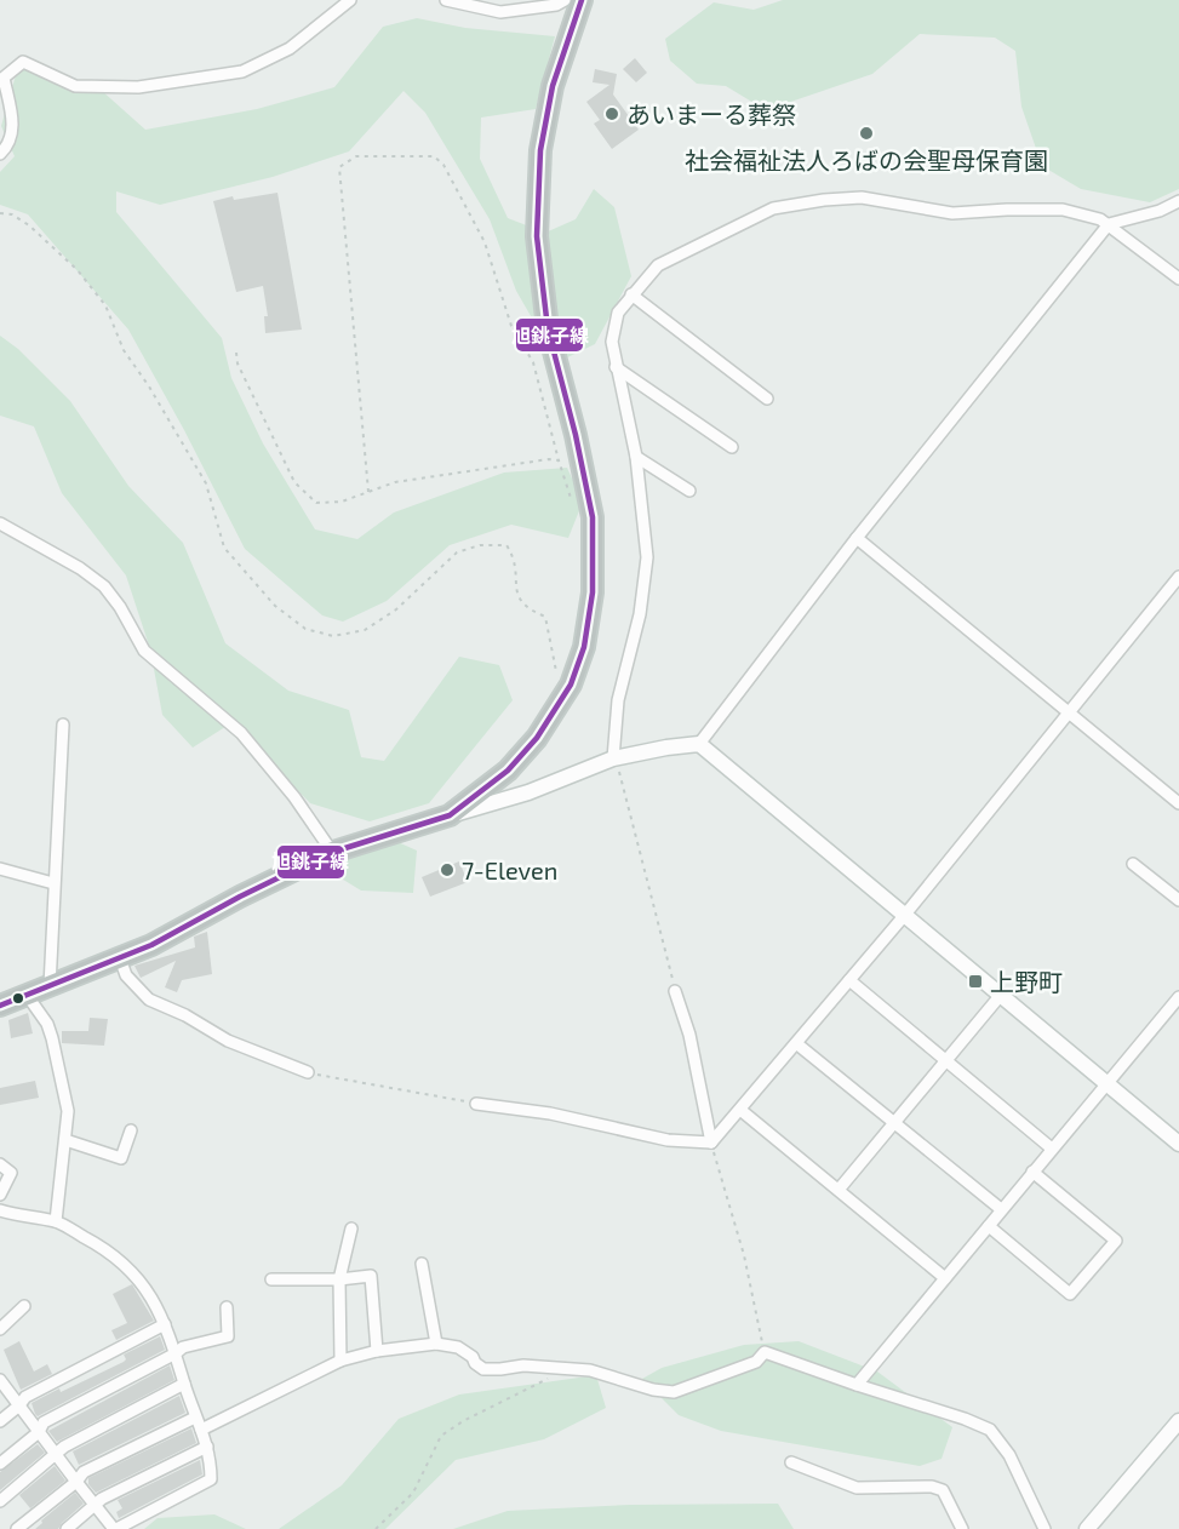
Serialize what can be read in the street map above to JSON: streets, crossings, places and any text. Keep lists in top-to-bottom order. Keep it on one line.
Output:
{"places":{"other":["あいまーる葬祭","社会福祉法人ろばの会聖母保育園","7-Eleven"],"transit":["上野町"]},"lines":["transit line 旭銚子線"]}
